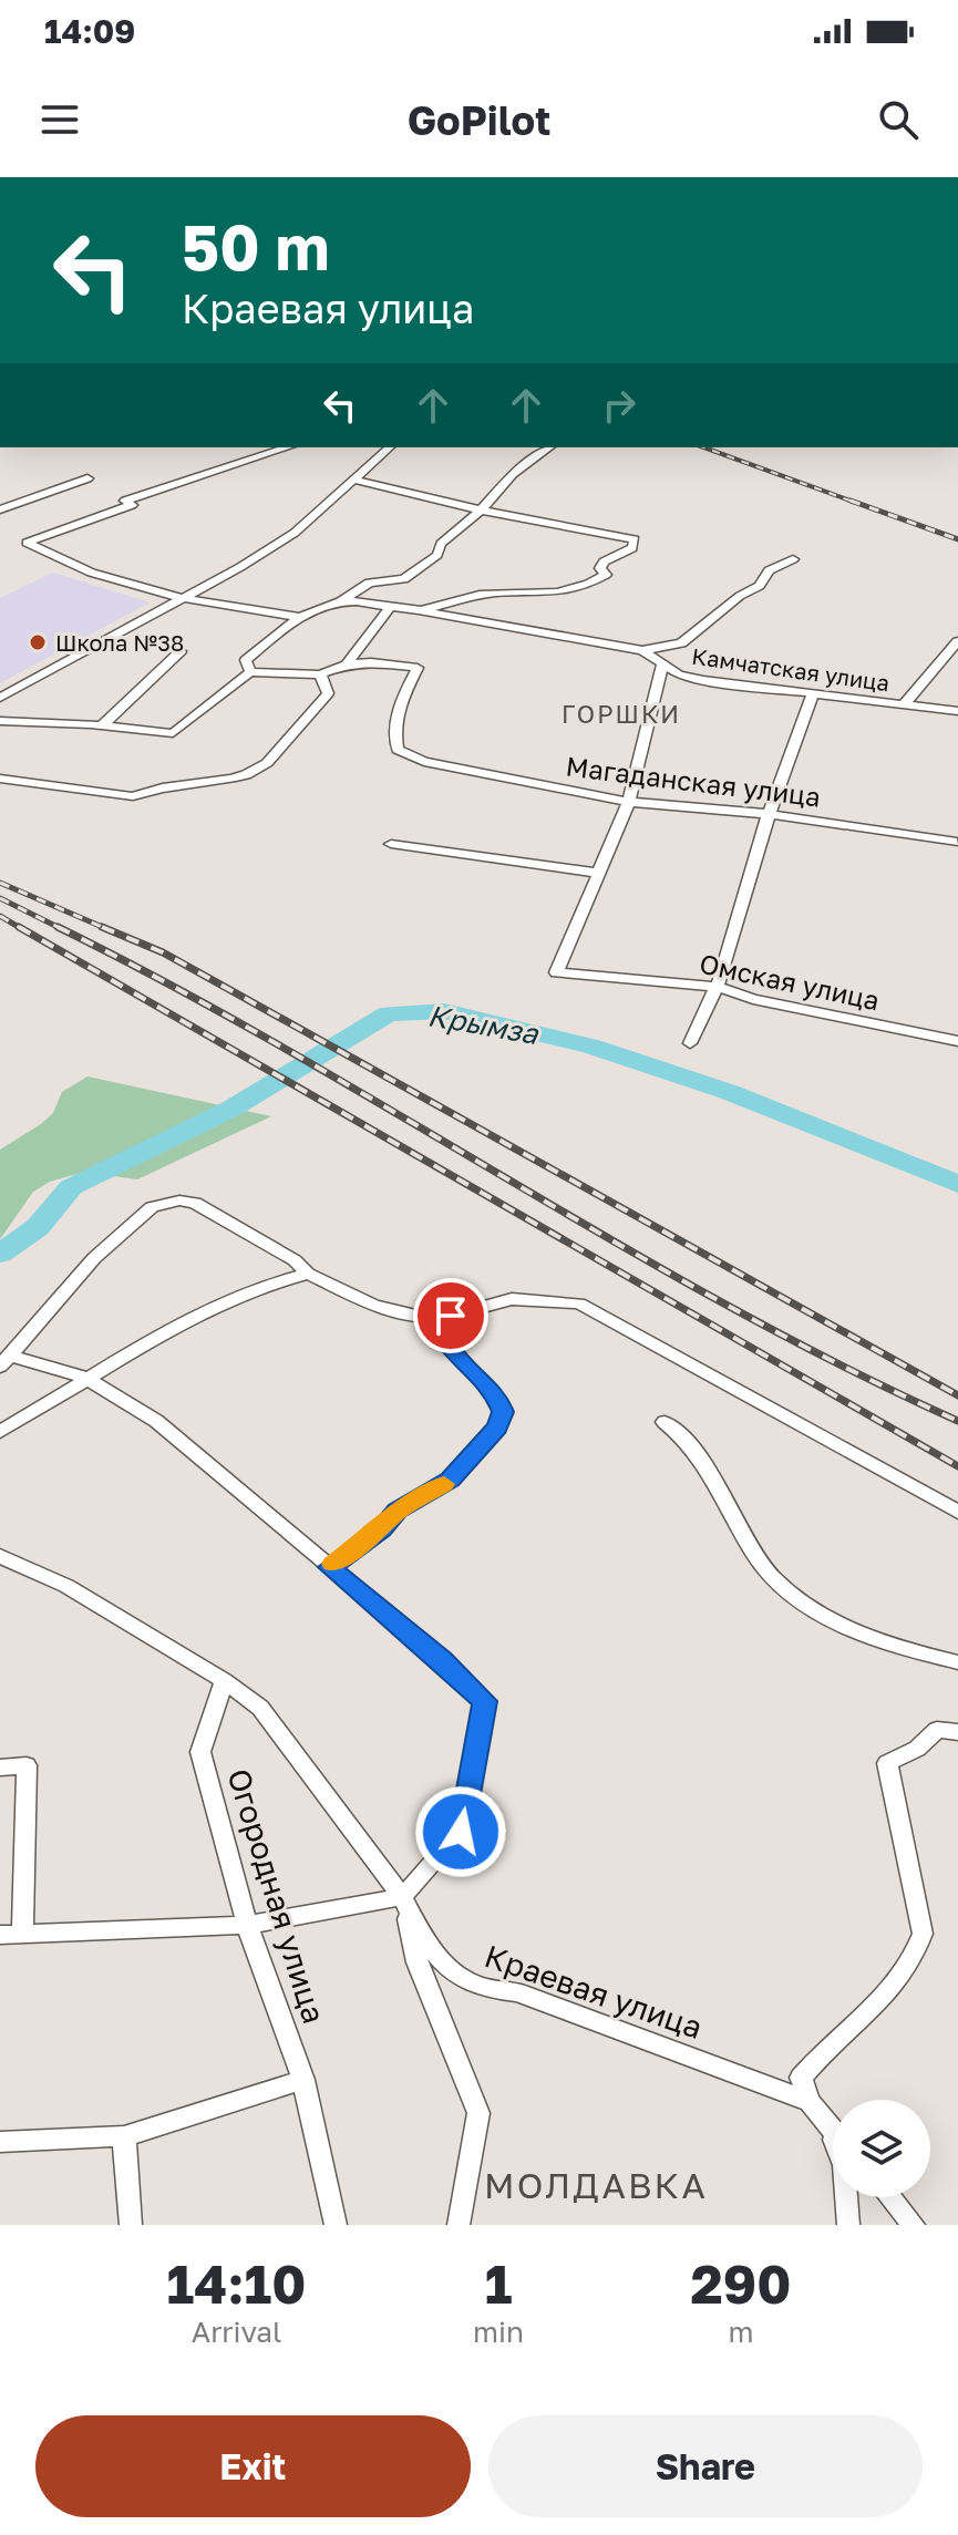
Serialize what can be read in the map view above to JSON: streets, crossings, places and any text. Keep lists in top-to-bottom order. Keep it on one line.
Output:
{"streets":{"street":["Камчатская улица","Магаданская улица","Омская улица","Огородная улица","Краевая улица"]},"crossings":[["Огородная улица","Краевая улица"]],"districts":["ГОРШКИ","МОЛДАВКА"],"water":["Крымза"],"places":["Школа №38"],"page":{"status":"14:09","header":"GoPilot","turn":["50 m","Краевая улица"],"eta":["14:10","Arrival","1","min","290","m"],"buttons":["Exit","Share"]}}
